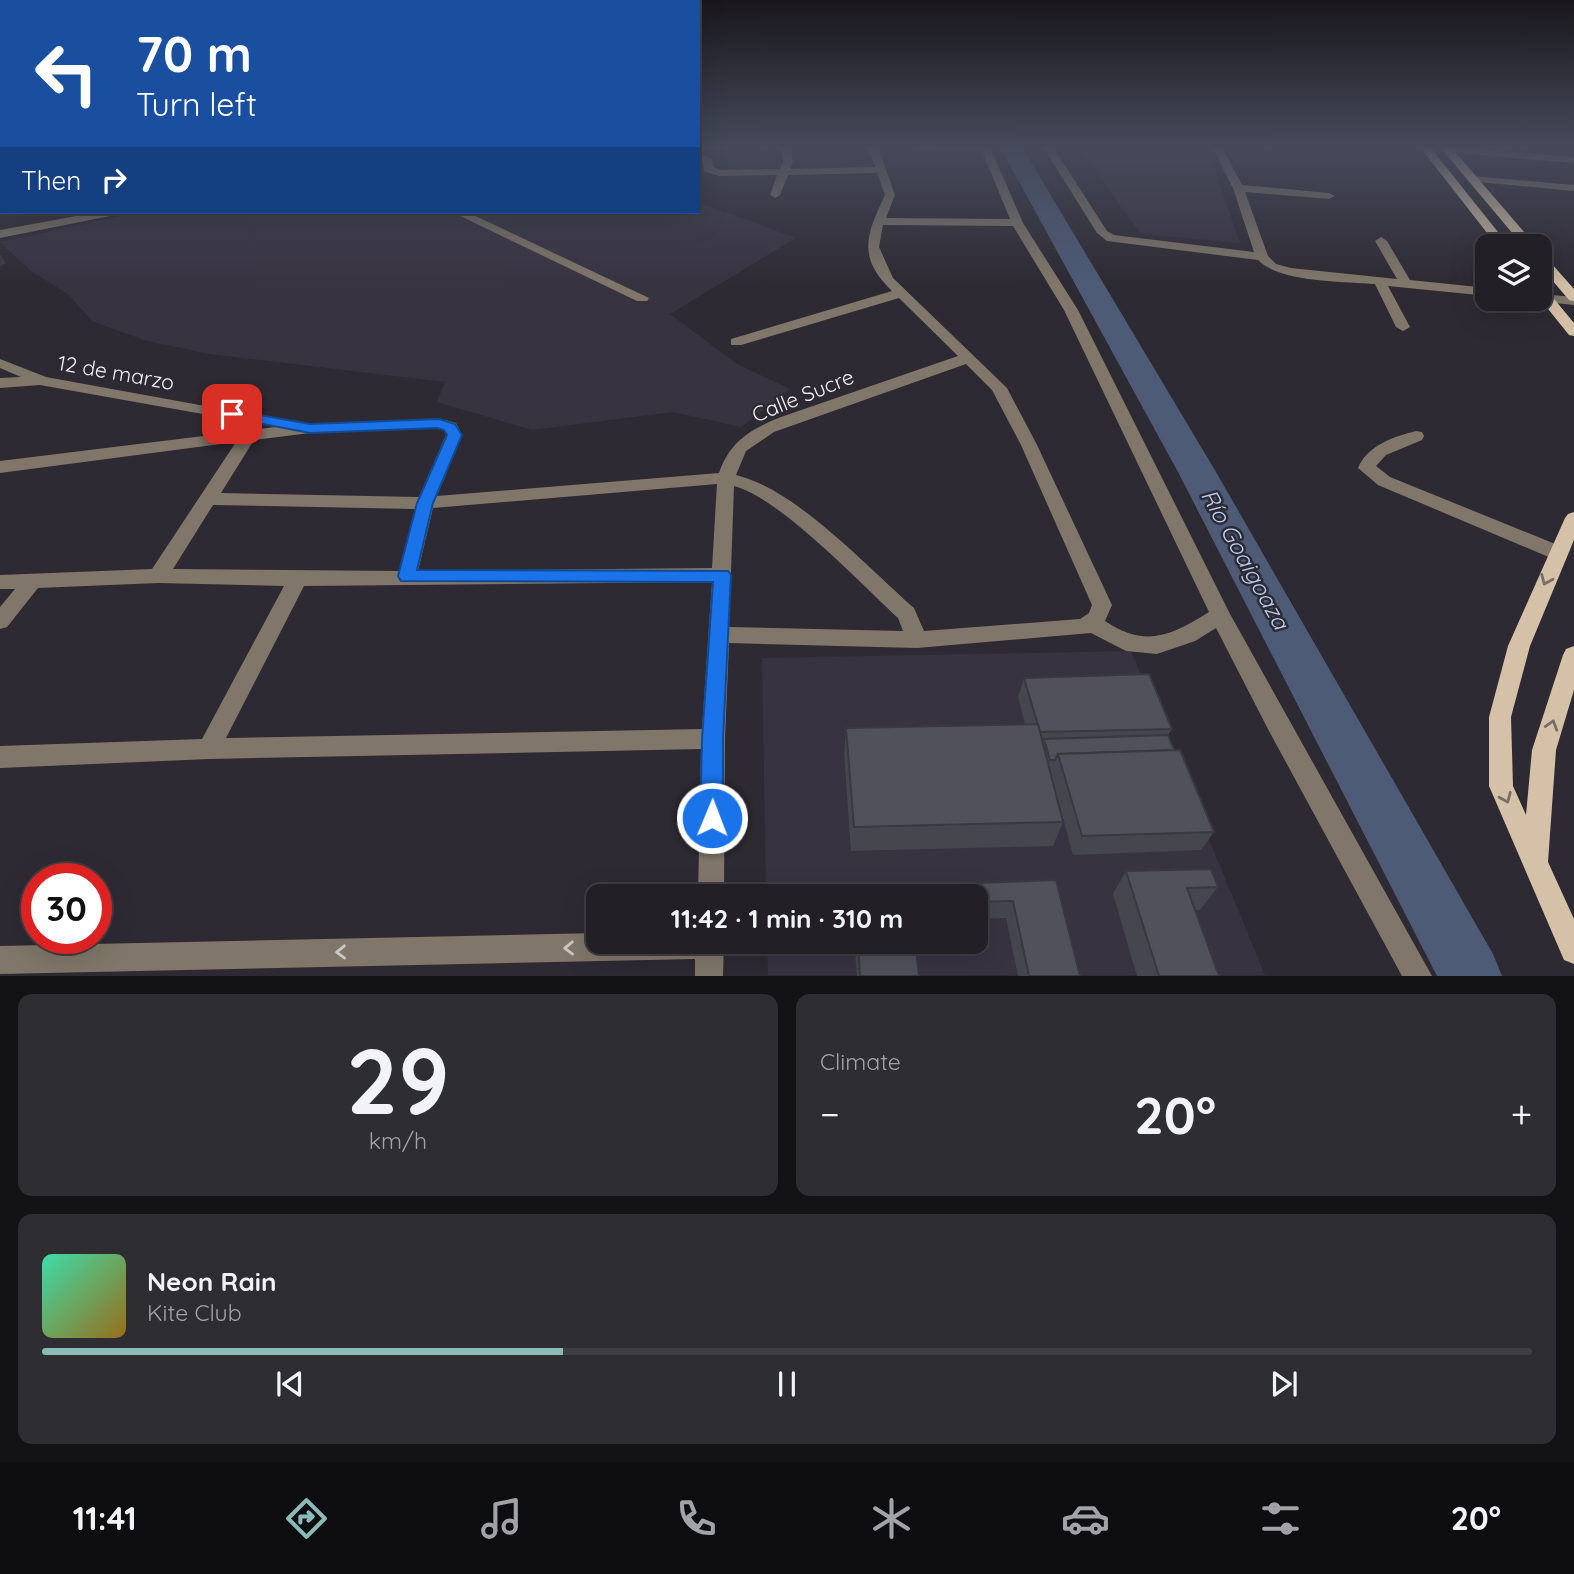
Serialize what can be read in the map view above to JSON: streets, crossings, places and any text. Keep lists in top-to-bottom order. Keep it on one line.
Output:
{"streets":{"street":["12 de marzo","Calle Sucre"]},"water":["Río Goaigoaza"],"page":{"turn":["70 m","Turn left"],"then":"Then","limit":"30","trip":"11:42 · 1 min · 310 m","tile":[["29","km/h"],"Climate"],"heat":["−","20°","+"],"song":["Neon Rain","Kite Club"],"tabs":["11:41","20°"]}}
